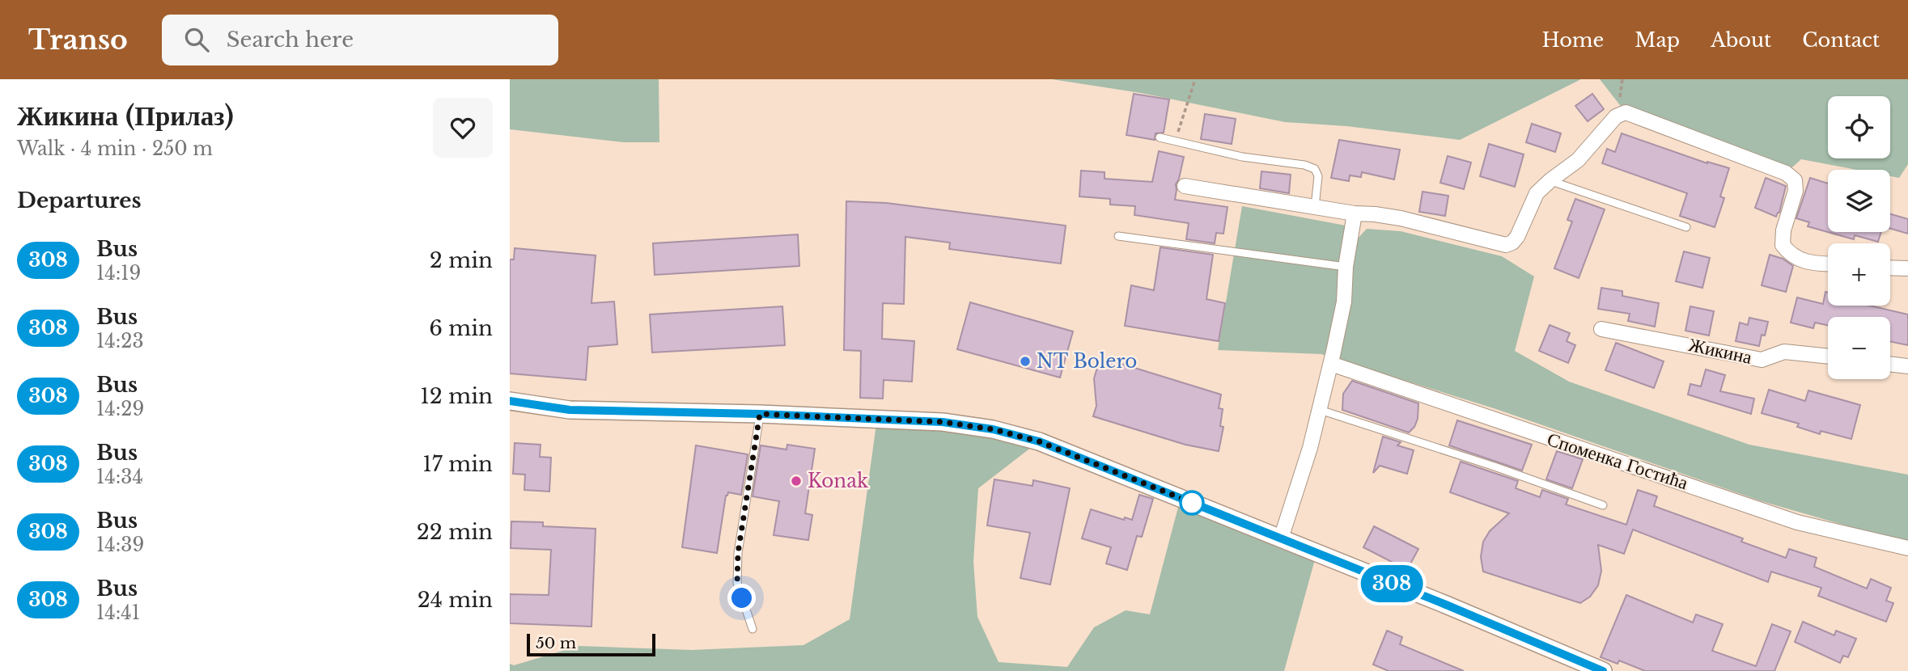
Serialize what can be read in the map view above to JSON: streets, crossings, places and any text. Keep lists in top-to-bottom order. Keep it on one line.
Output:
{"streets":{"street":["Жикина","Споменка Гостића"]},"places":["NT Bolero","Konak"],"lines":["bus line 308"],"scale_bar":"50 m","page":{"header":"Transo","search":"Search here","nav":["Home","Map","About","Contact"],"heading":[["Жикина (Прилаз)","Walk · 4 min · 250 m"],"Departures"],"on_map":"308","map_buttons":["+","−"],"list":[{"mark":"308","name":"Bus","note":"14:19","value":"2 min"},{"mark":"308","name":"Bus","note":"14:23","value":"6 min"},{"mark":"308","name":"Bus","note":"14:29","value":"12 min"},{"mark":"308","name":"Bus","note":"14:34","value":"17 min"},{"mark":"308","name":"Bus","note":"14:39","value":"22 min"},{"mark":"308","name":"Bus","note":"14:41","value":"24 min"}],"scale":"50 m"}}
